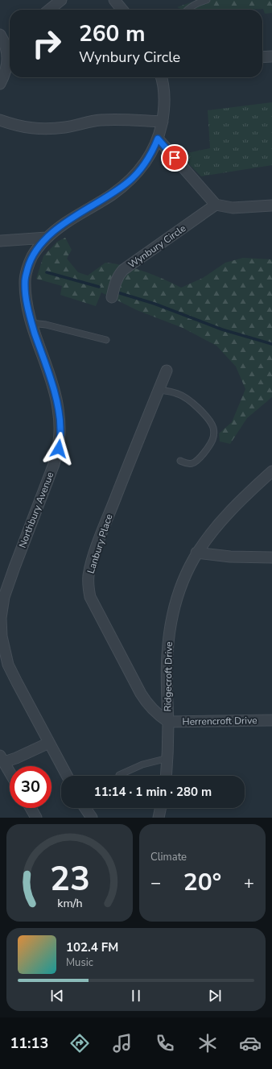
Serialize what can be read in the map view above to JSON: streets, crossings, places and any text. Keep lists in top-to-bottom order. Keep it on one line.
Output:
{"streets":{"street":["Wynbury Circle","Northbury Avenue","Lanbury Place","Ridgecroft Drive","Herrencroft Drive"]},"crossings":[["Lanbury Place","Ridgecroft Drive"],["Lanbury Place","Herrencroft Drive"],["Ridgecroft Drive","Herrencroft Drive"]],"page":{"turn":["260 m","Wynbury Circle"],"limit":"30","trip":"11:14 · 1 min · 280 m","tile":"Climate","heat":["−","20°","+"],"song":["102.4 FM","Music"],"tabs":"11:13","gauge":["23","km/h"]}}
